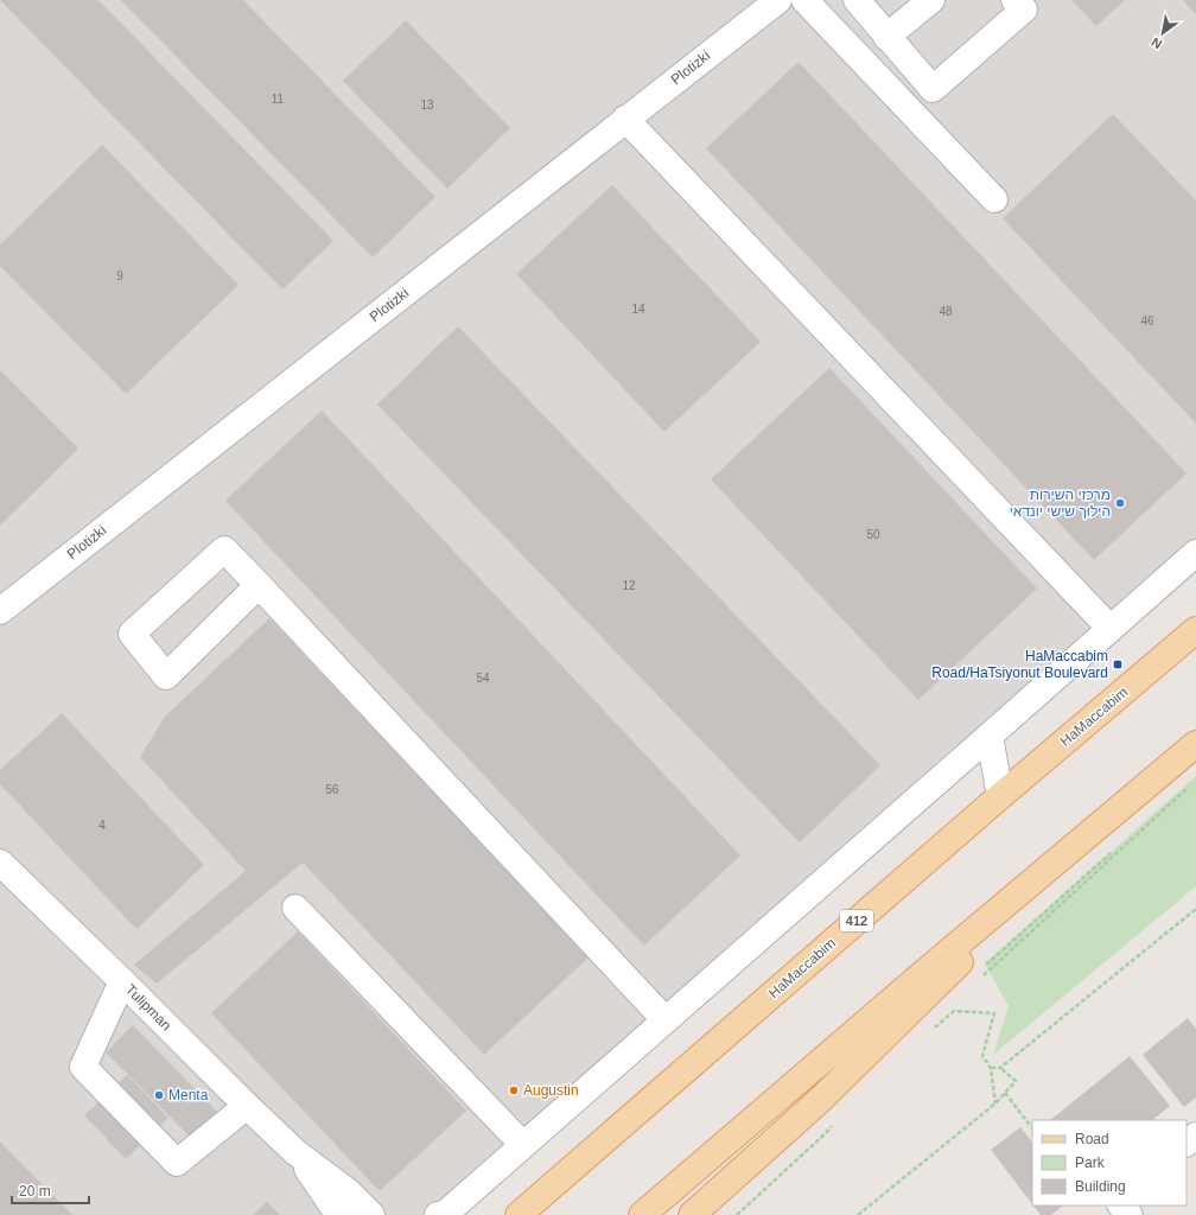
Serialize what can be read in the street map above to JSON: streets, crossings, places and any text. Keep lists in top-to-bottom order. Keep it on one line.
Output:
{"streets":{"main road":["HaMaccabim","412"],"street":["Plotizki","Tulipman"]},"places":{"other":["מרכזי השירות הילוך שישי יונדאי","Augustin","Menta"],"transit":["HaMaccabim Road/HaTsiyonut Boulevard"]},"house_numbers":["11","13","9","14","48","46","50","12","54","56","4"],"legend":["Road","Park","Building"],"scale_bar":"20 m","north":"bottom left"}
